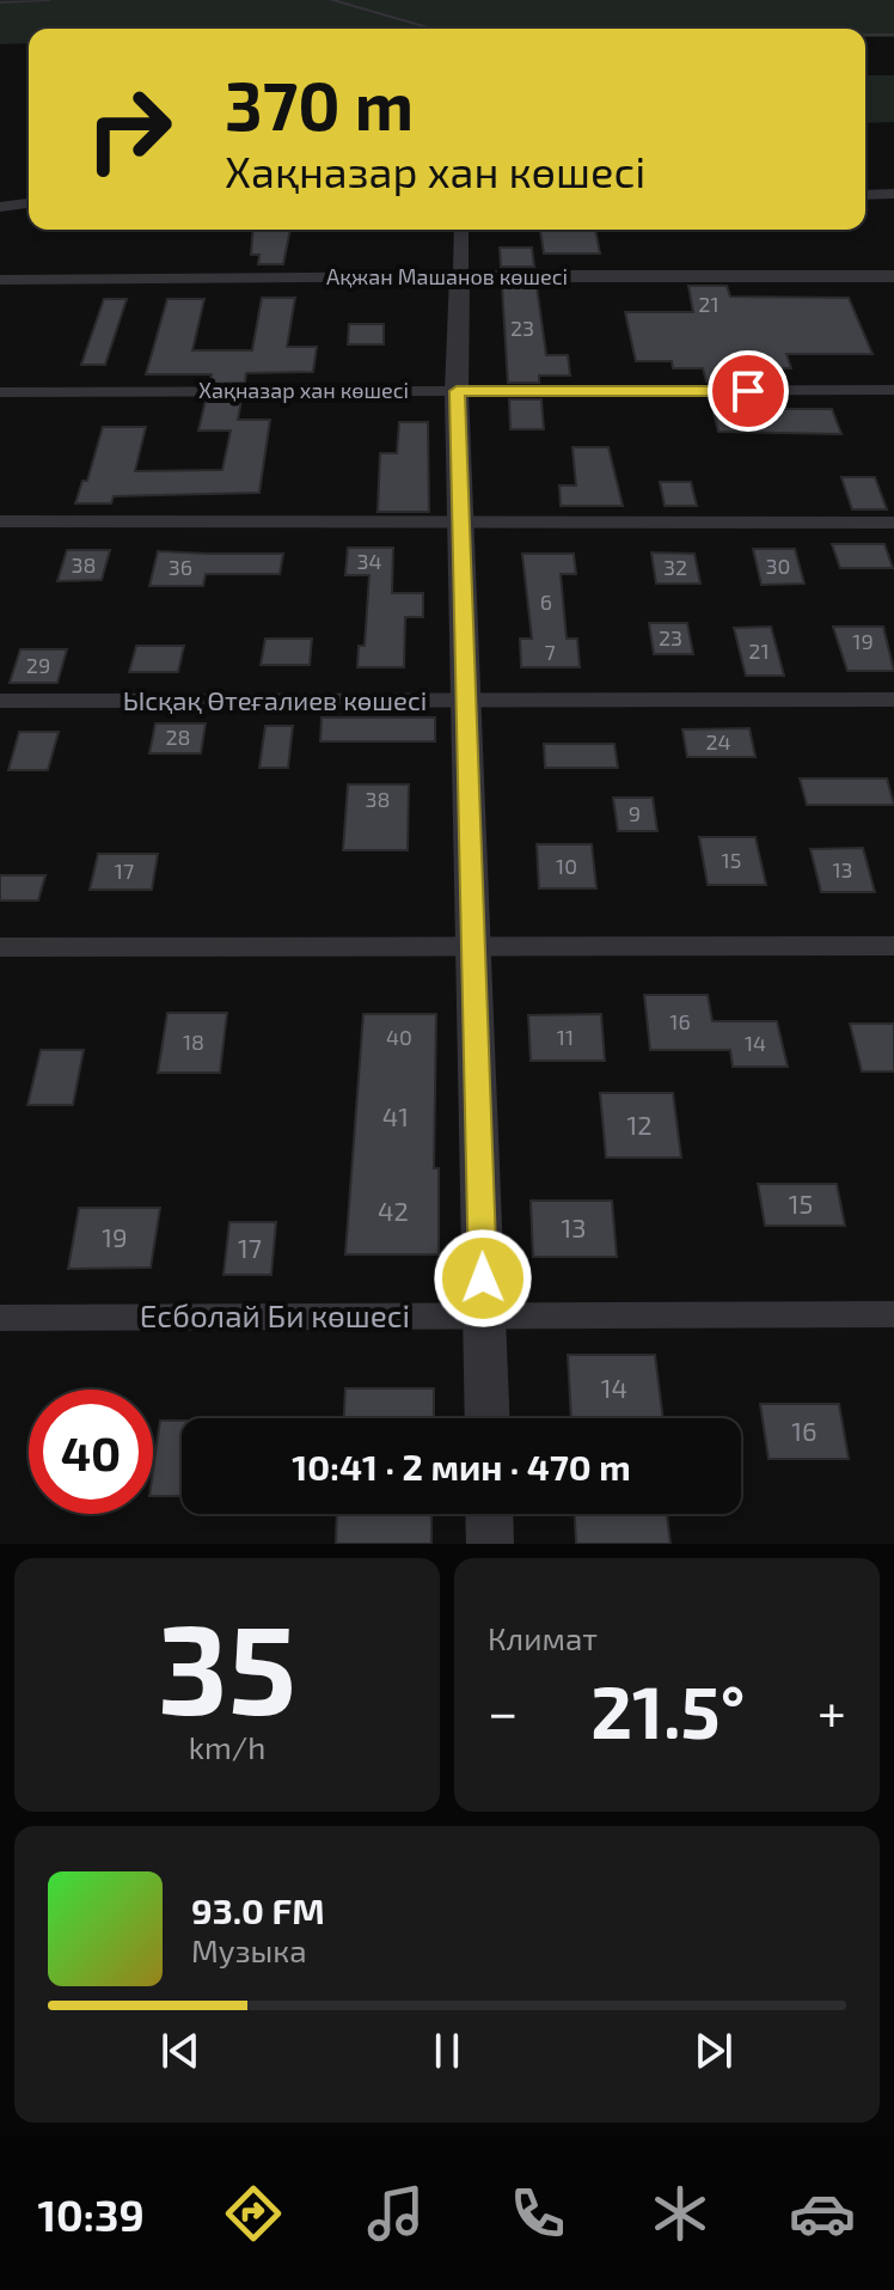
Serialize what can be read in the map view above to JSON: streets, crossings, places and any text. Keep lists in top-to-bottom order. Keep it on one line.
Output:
{"streets":{"street":["Ақжан Машанов көшесі","Хақназар хан көшесі","Ысқақ Өтеғалиев көшесі","Есболай Би көшесі"]},"house_numbers":["21","23","34","38","30","36","32","6","23","19","21","7","29","28","24","38","9","15","10","13","17","16","40","11","18","14","41","12","15","42","13","19","17","14","16"],"page":{"turn":["370 m","Хақназар хан көшесі"],"limit":"40","trip":"10:41 · 2 мин · 470 m","tile":[["35","km/h"],"Климат"],"heat":["−","21.5°","+"],"song":["93.0 FM","Музыка"],"tabs":"10:39"}}
